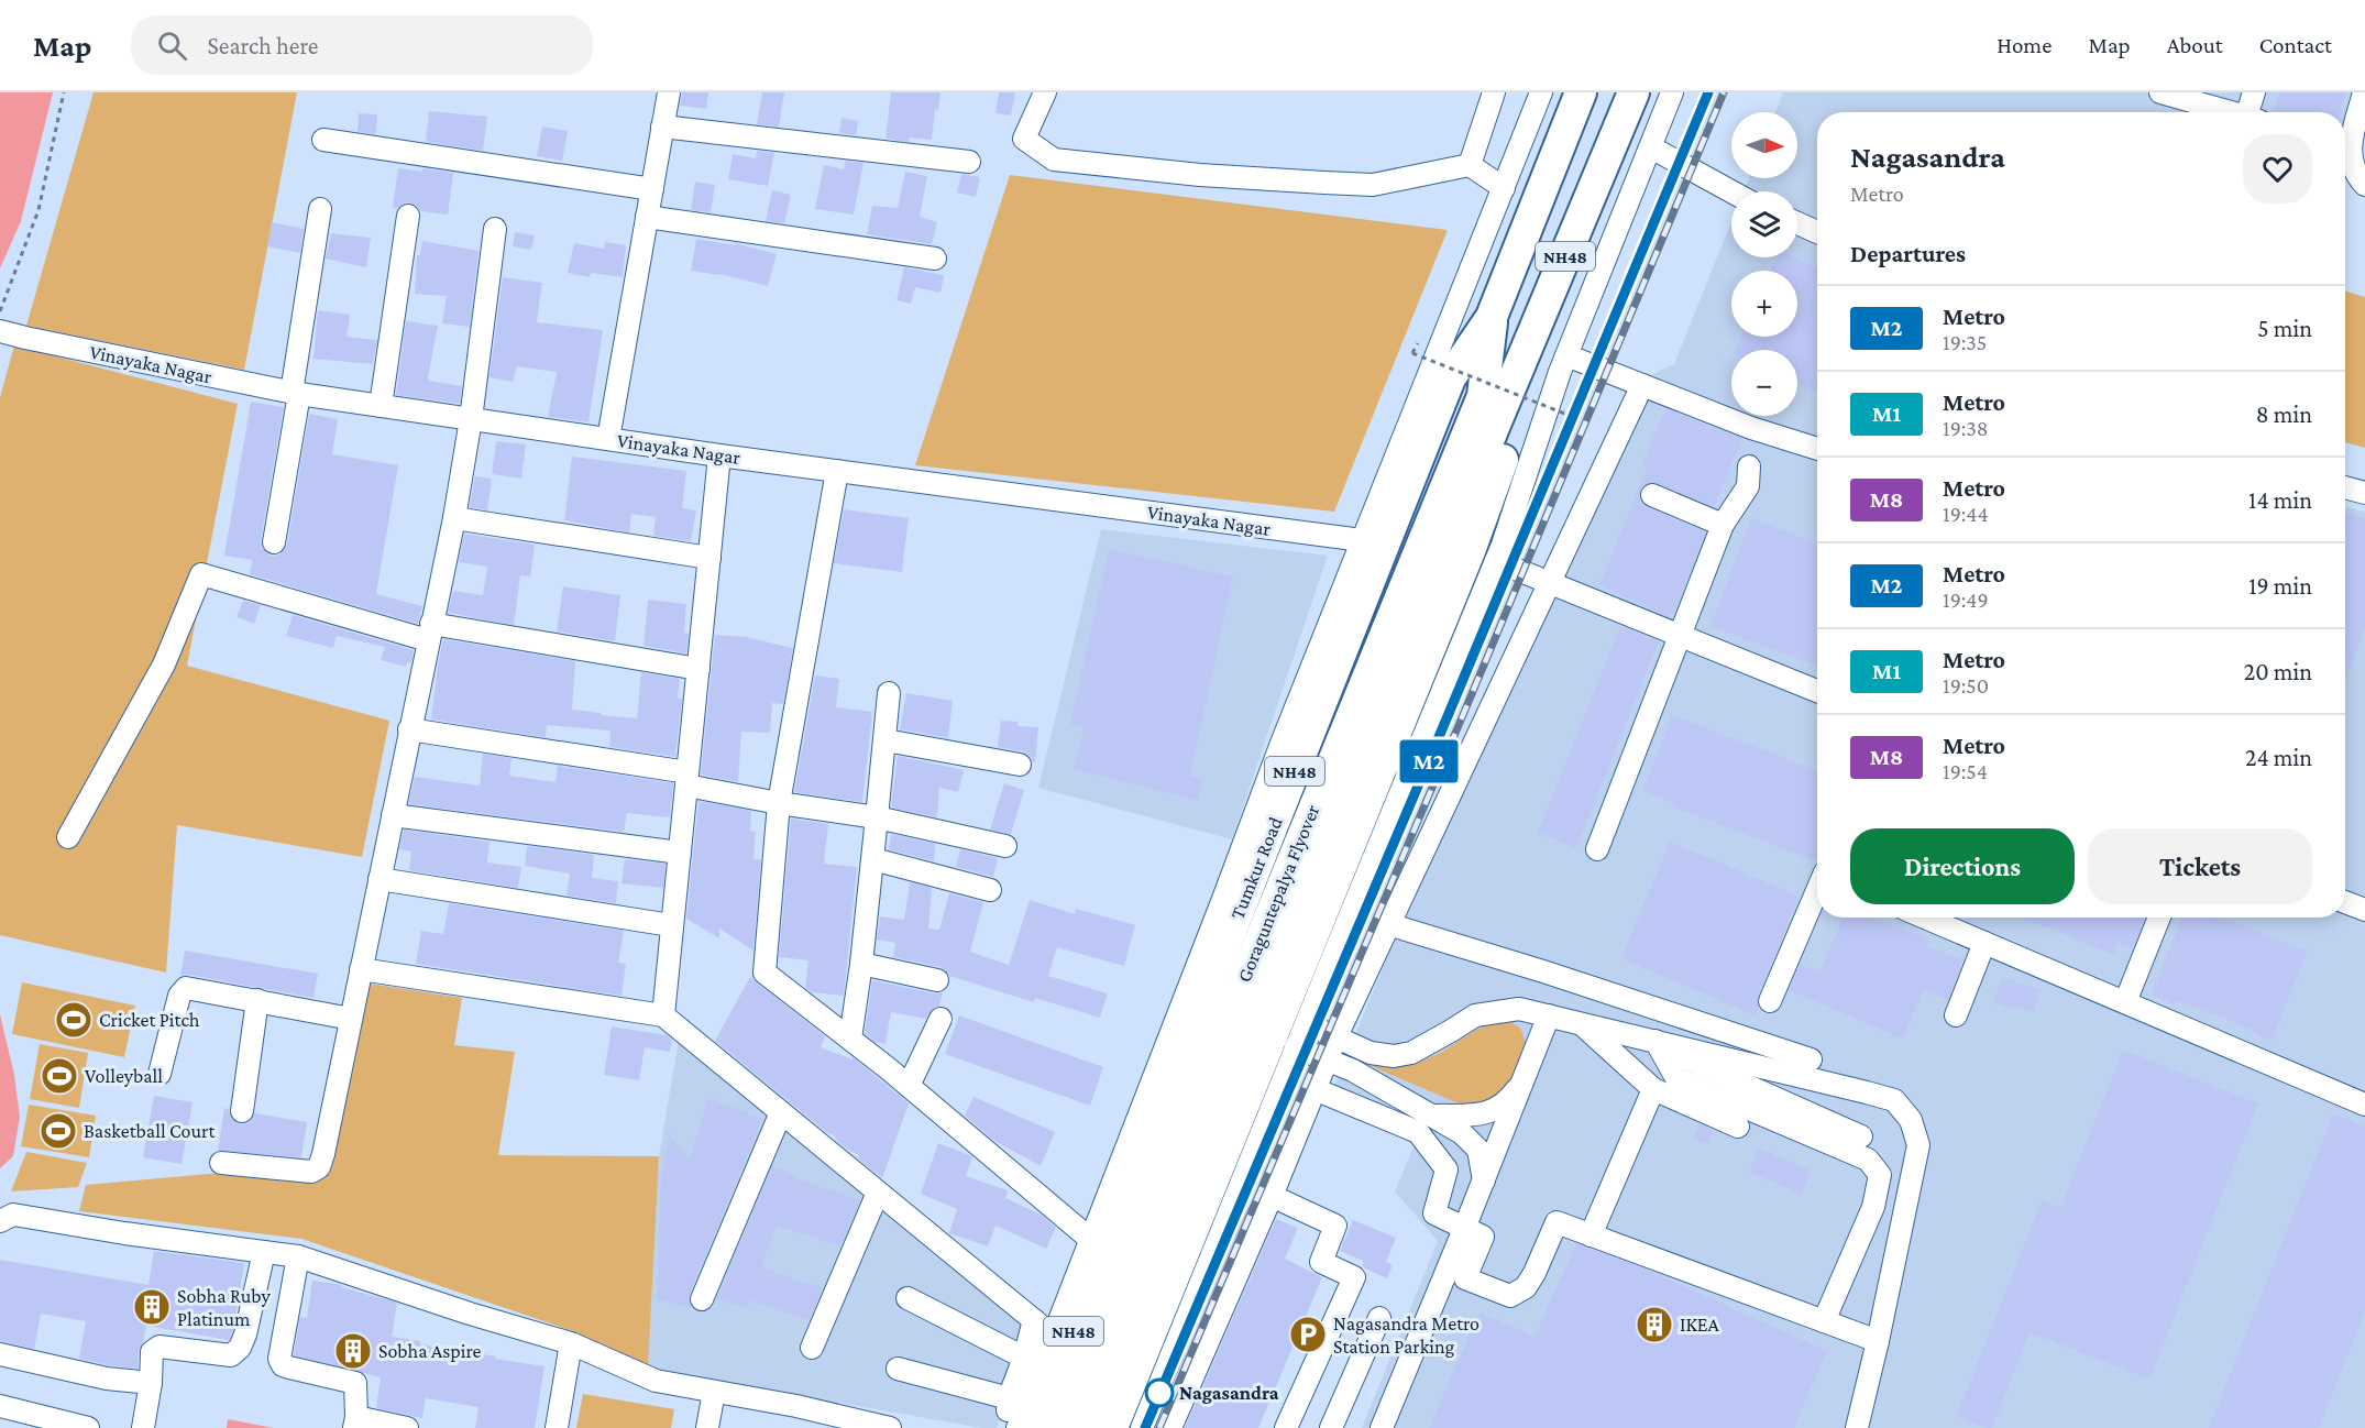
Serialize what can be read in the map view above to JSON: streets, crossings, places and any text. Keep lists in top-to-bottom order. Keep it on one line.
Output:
{"streets":{"highway":["NH48","Tumkur Road","Goraguntepalya Flyover"],"street":["Vinayaka Nagar"]},"crossings":[["NH48","Tumkur Road"],["NH48","Goraguntepalya Flyover"],["Tumkur Road","Goraguntepalya Flyover"]],"places":{"sports":["Cricket Pitch","Volleyball","Basketball Court"],"building":["Sobha Ruby Platinum","IKEA","Sobha Aspire"],"parking":["Nagasandra Metro Station Parking"],"other":["Nagasandra"]},"lines":["metro line M2"],"north":"right","page":{"header":"Map","search":"Search here","nav":["Home","Map","About","Contact"],"on_map":"M2","map_buttons":["+","−"],"heading":[["Nagasandra","Metro"],"Departures"],"list":[{"mark":"M2","name":"Metro","note":"19:35","value":"5 min"},{"mark":"M1","name":"Metro","note":"19:38","value":"8 min"},{"mark":"M8","name":"Metro","note":"19:44","value":"14 min"},{"mark":"M2","name":"Metro","note":"19:49","value":"19 min"},{"mark":"M1","name":"Metro","note":"19:50","value":"20 min"},{"mark":"M8","name":"Metro","note":"19:54","value":"24 min"}],"buttons":["Directions","Tickets"]}}
